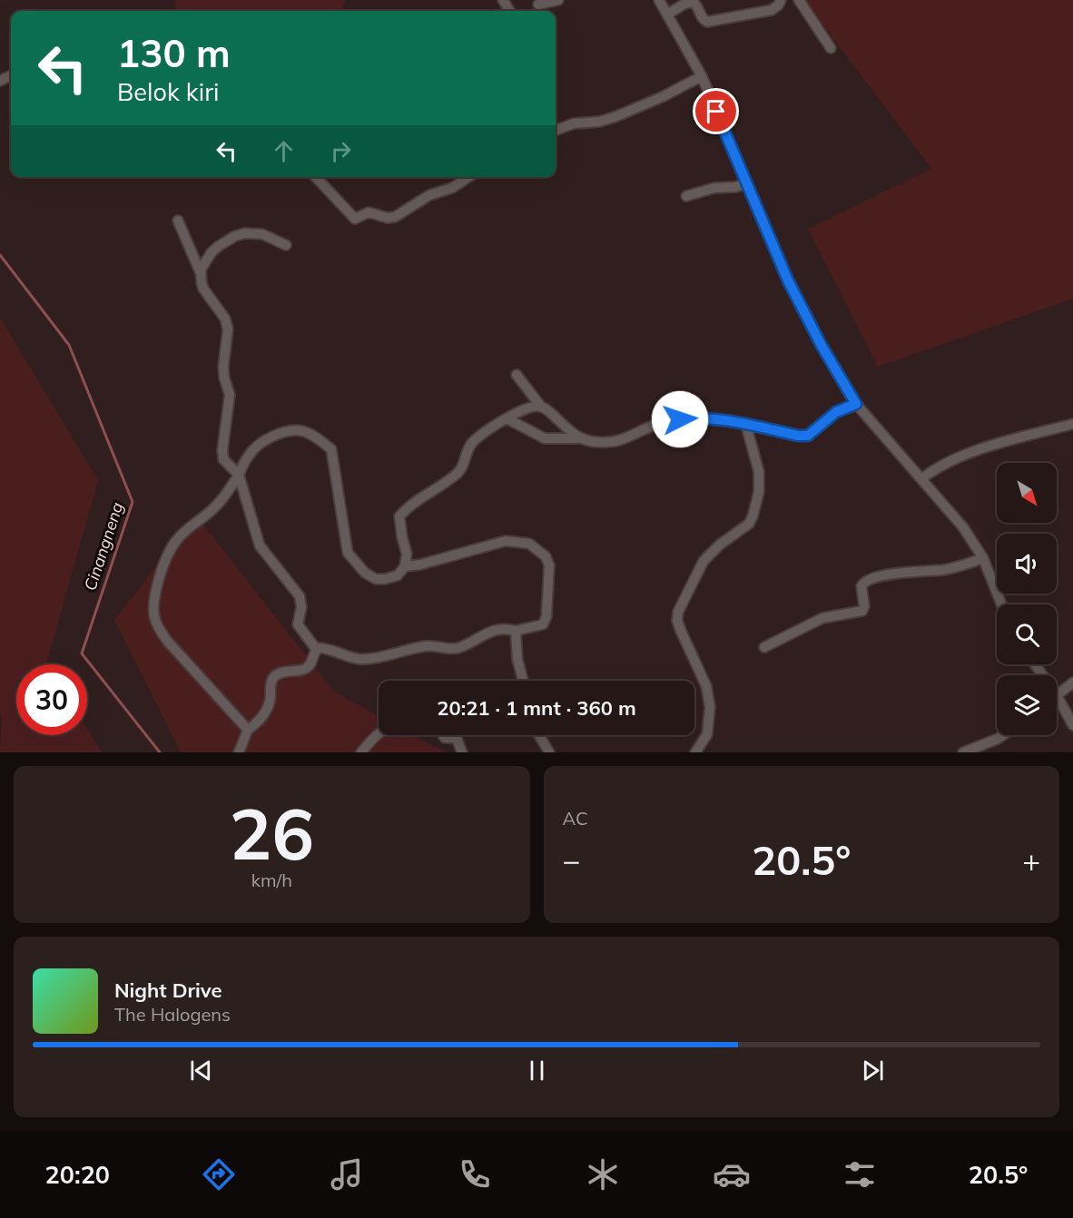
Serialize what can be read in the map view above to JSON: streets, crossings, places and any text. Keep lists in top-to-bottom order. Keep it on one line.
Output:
{"water":["Cinangneng"],"north":"bottom right","page":{"turn":["130 m","Belok kiri"],"limit":"30","trip":"20:21 · 1 mnt · 360 m","tile":[["26","km/h"],"AC"],"heat":["−","20.5°","+"],"song":["Night Drive","The Halogens"],"tabs":["20:20","20.5°"]}}
